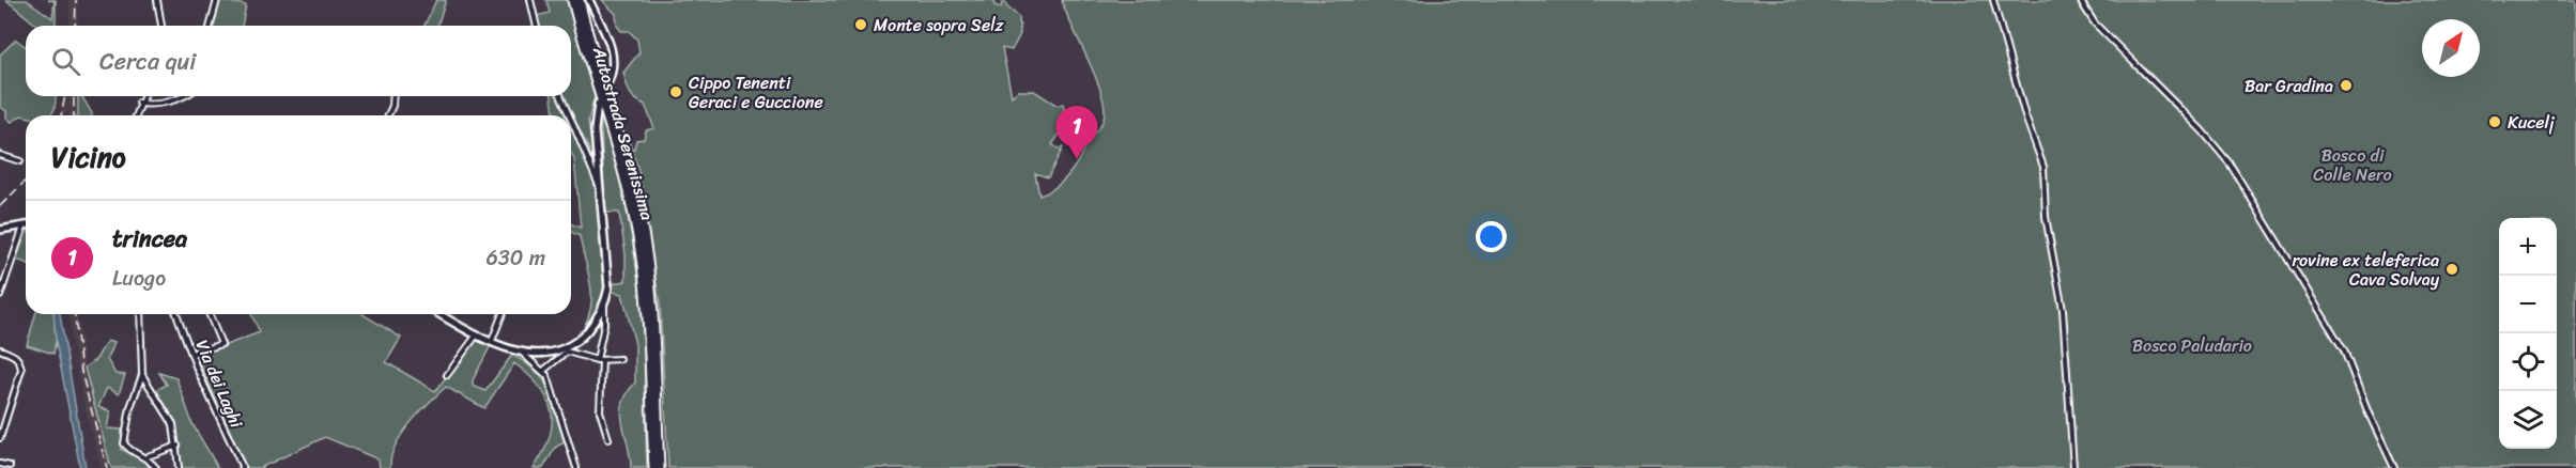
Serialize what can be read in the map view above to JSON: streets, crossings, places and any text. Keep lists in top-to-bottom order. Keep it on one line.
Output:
{"streets":{"highway":["Autostrada Serenissima"],"street":["Via dei Laghi"]},"parks":["Bosco di Colle Nero","Bosco Paludario"],"places":["Monte sopra Selz","Bar Gradina","Cippo Tenenti Geraci e Guccione","Kucelj","rovine ex teleferica Cava Solvay"],"north":"top right","page":{"search":"Cerca qui","pins":"1","heading":"Vicino","list":[{"mark":"1","name":"trincea","note":"Luogo","value":"630 m"}],"map_buttons":["+","−"]}}
